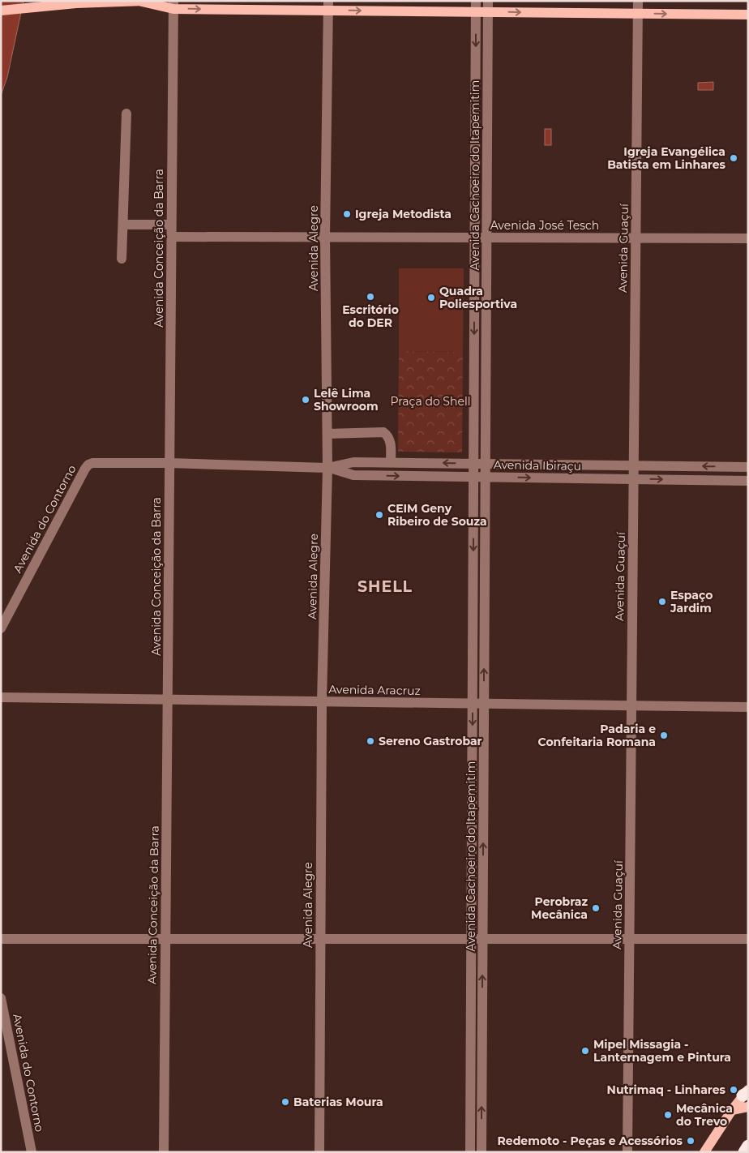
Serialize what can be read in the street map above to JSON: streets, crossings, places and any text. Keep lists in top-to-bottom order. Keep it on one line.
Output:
{"streets":{"street":["Avenida Cachoeiro do Itapemitim","Avenida José Tesch","Avenida Conceição da Barra","Avenida Alegre","Avenida Guaçuí","Avenida Ibiraçu","Avenida do Contorno","Avenida Aracruz"]},"crossings":[["Avenida Cachoeiro do Itapemitim","Avenida José Tesch"],["Avenida Cachoeiro do Itapemitim","Avenida Ibiraçu"],["Avenida Cachoeiro do Itapemitim","Avenida Aracruz"],["Avenida José Tesch","Avenida Conceição da Barra"],["Avenida José Tesch","Avenida Alegre"],["Avenida José Tesch","Avenida Guaçuí"],["Avenida Conceição da Barra","Avenida Ibiraçu"],["Avenida Conceição da Barra","Avenida Aracruz"],["Avenida Alegre","Avenida Ibiraçu"],["Avenida Alegre","Avenida Aracruz"],["Avenida Guaçuí","Avenida Ibiraçu"],["Avenida Guaçuí","Avenida Aracruz"],["Avenida Ibiraçu","Avenida do Contorno"]],"districts":["SHELL"],"parks":["Praça do Shell"],"places":["Igreja Evangélica Batista em Linhares","Igreja Metodista","Escritório do DER","Quadra Poliesportiva","Lelê Lima Showroom","CEIM Geny Ribeiro de Souza","Espaço Jardim","Padaria e Confeitaria Romana","Sereno Gastrobar","Perobraz Mecânica","Mipel Missagia - Lanternagem e Pintura","Nutrimaq - Linhares","Baterias Moura","Mecânica do Trevo","Redemoto - Peças e Acessórios"]}
